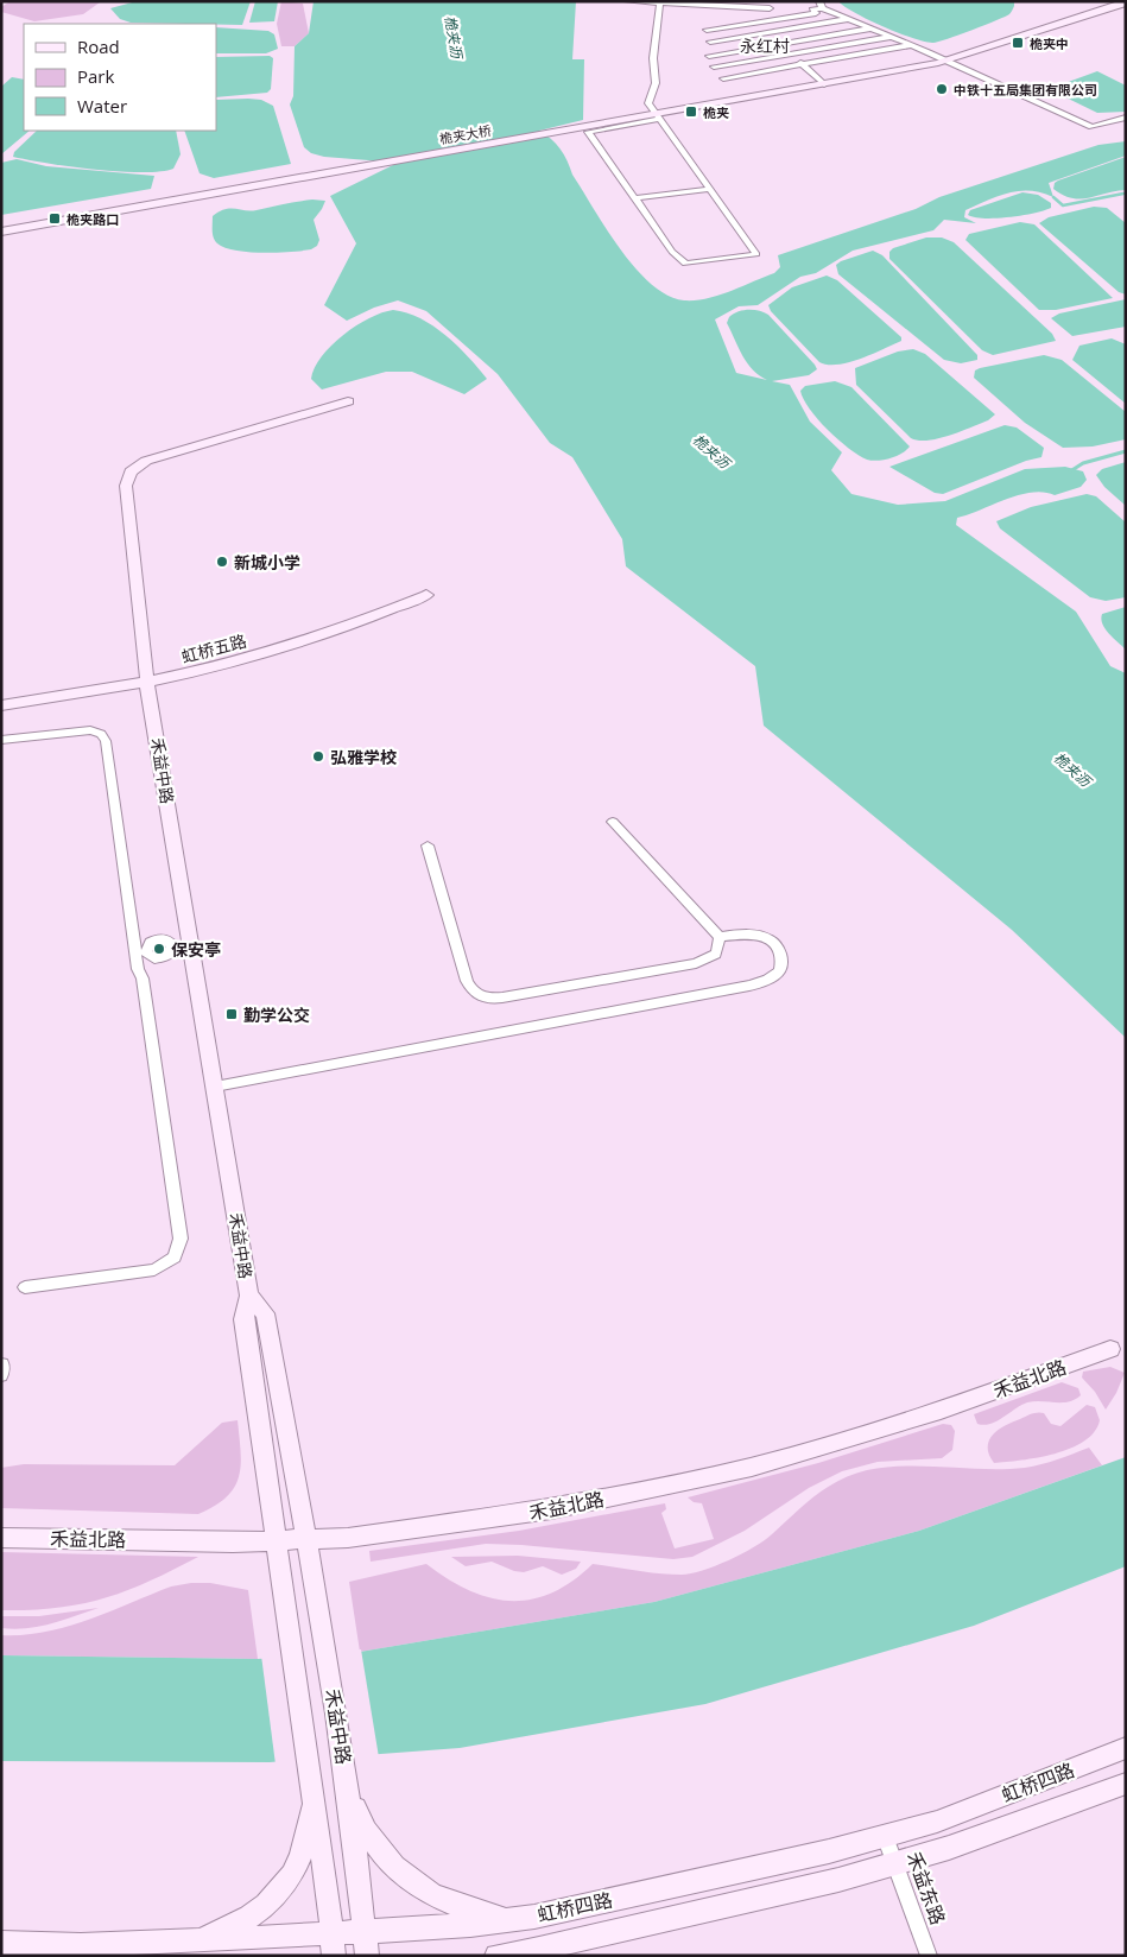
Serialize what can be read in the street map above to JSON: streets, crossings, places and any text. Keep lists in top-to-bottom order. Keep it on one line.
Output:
{"streets":{"street":["桅夹大桥","虹桥五路","禾益中路","禾益北路","虹桥四路","禾益东路"]},"crossings":[["虹桥五路","禾益中路"],["禾益中路","禾益北路"],["禾益中路","虹桥四路"],["虹桥四路","禾益东路"]],"districts":["永红村"],"water":["桅夹沥"],"places":{"transit":["桅夹中","桅夹","桅夹路口","勤学公交"],"other":["中铁十五局集团有限公司","新城小学","弘雅学校","保安亭"]},"legend":["Road","Park","Water"]}
